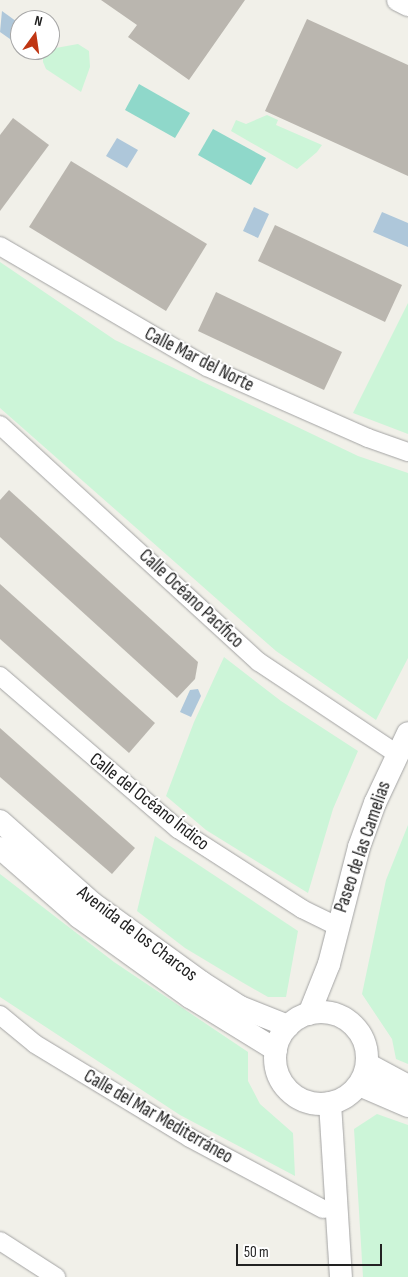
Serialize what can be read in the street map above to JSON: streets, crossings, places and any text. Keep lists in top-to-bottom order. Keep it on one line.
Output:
{"streets":{"street":["Calle Mar del Norte","Calle Océano Pacífico","Calle del Océano Índico","Paseo de las Camelias","Avenida de los Charcos","Calle del Mar Mediterráneo"]},"crossings":[["Calle Océano Pacífico","Paseo de las Camelias"],["Calle del Océano Índico","Paseo de las Camelias"]],"scale_bar":"50 m","north":"top"}
